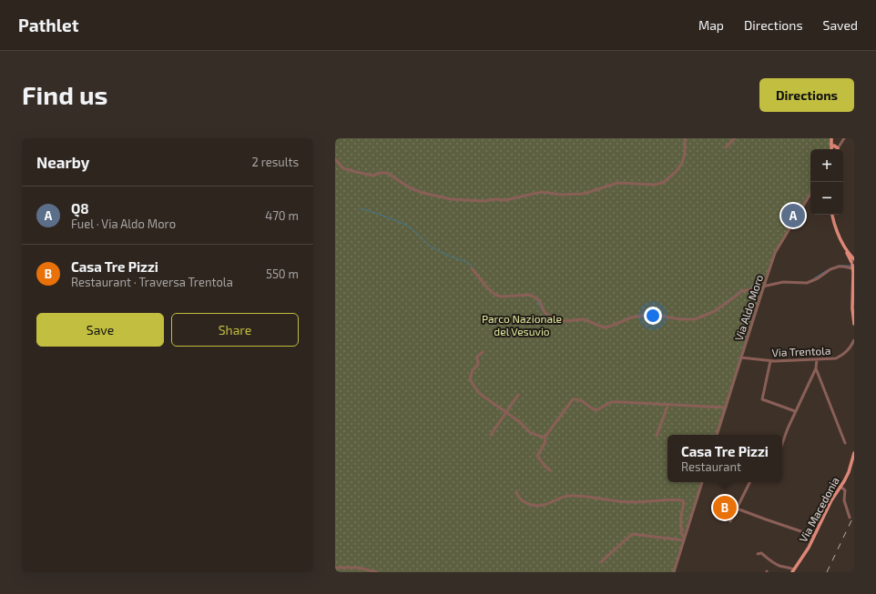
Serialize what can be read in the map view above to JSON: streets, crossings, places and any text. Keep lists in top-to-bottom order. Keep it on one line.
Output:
{"streets":{"main road":["Via Macedonia"],"street":["Via Aldo Moro","Via Trentola"]},"crossings":[["Via Aldo Moro","Via Trentola"]],"parks":["Parco Nazionale del Vesuvio"],"page":{"header":"Pathlet","nav":["Map","Directions","Saved"],"buttons":["Directions",["Save","Share"]],"title":"Find us","heading":["Nearby","2 results"],"map_buttons":["+","−"],"list":[{"mark":"A","name":"Q8","note":"Fuel · Via Aldo Moro","value":"470 m"},{"mark":"B","name":"Casa Tre Pizzi","note":"Restaurant · Traversa Trentola","value":"550 m"}],"pins":["A","B"],"popup":["Casa Tre Pizzi","Restaurant"]}}
